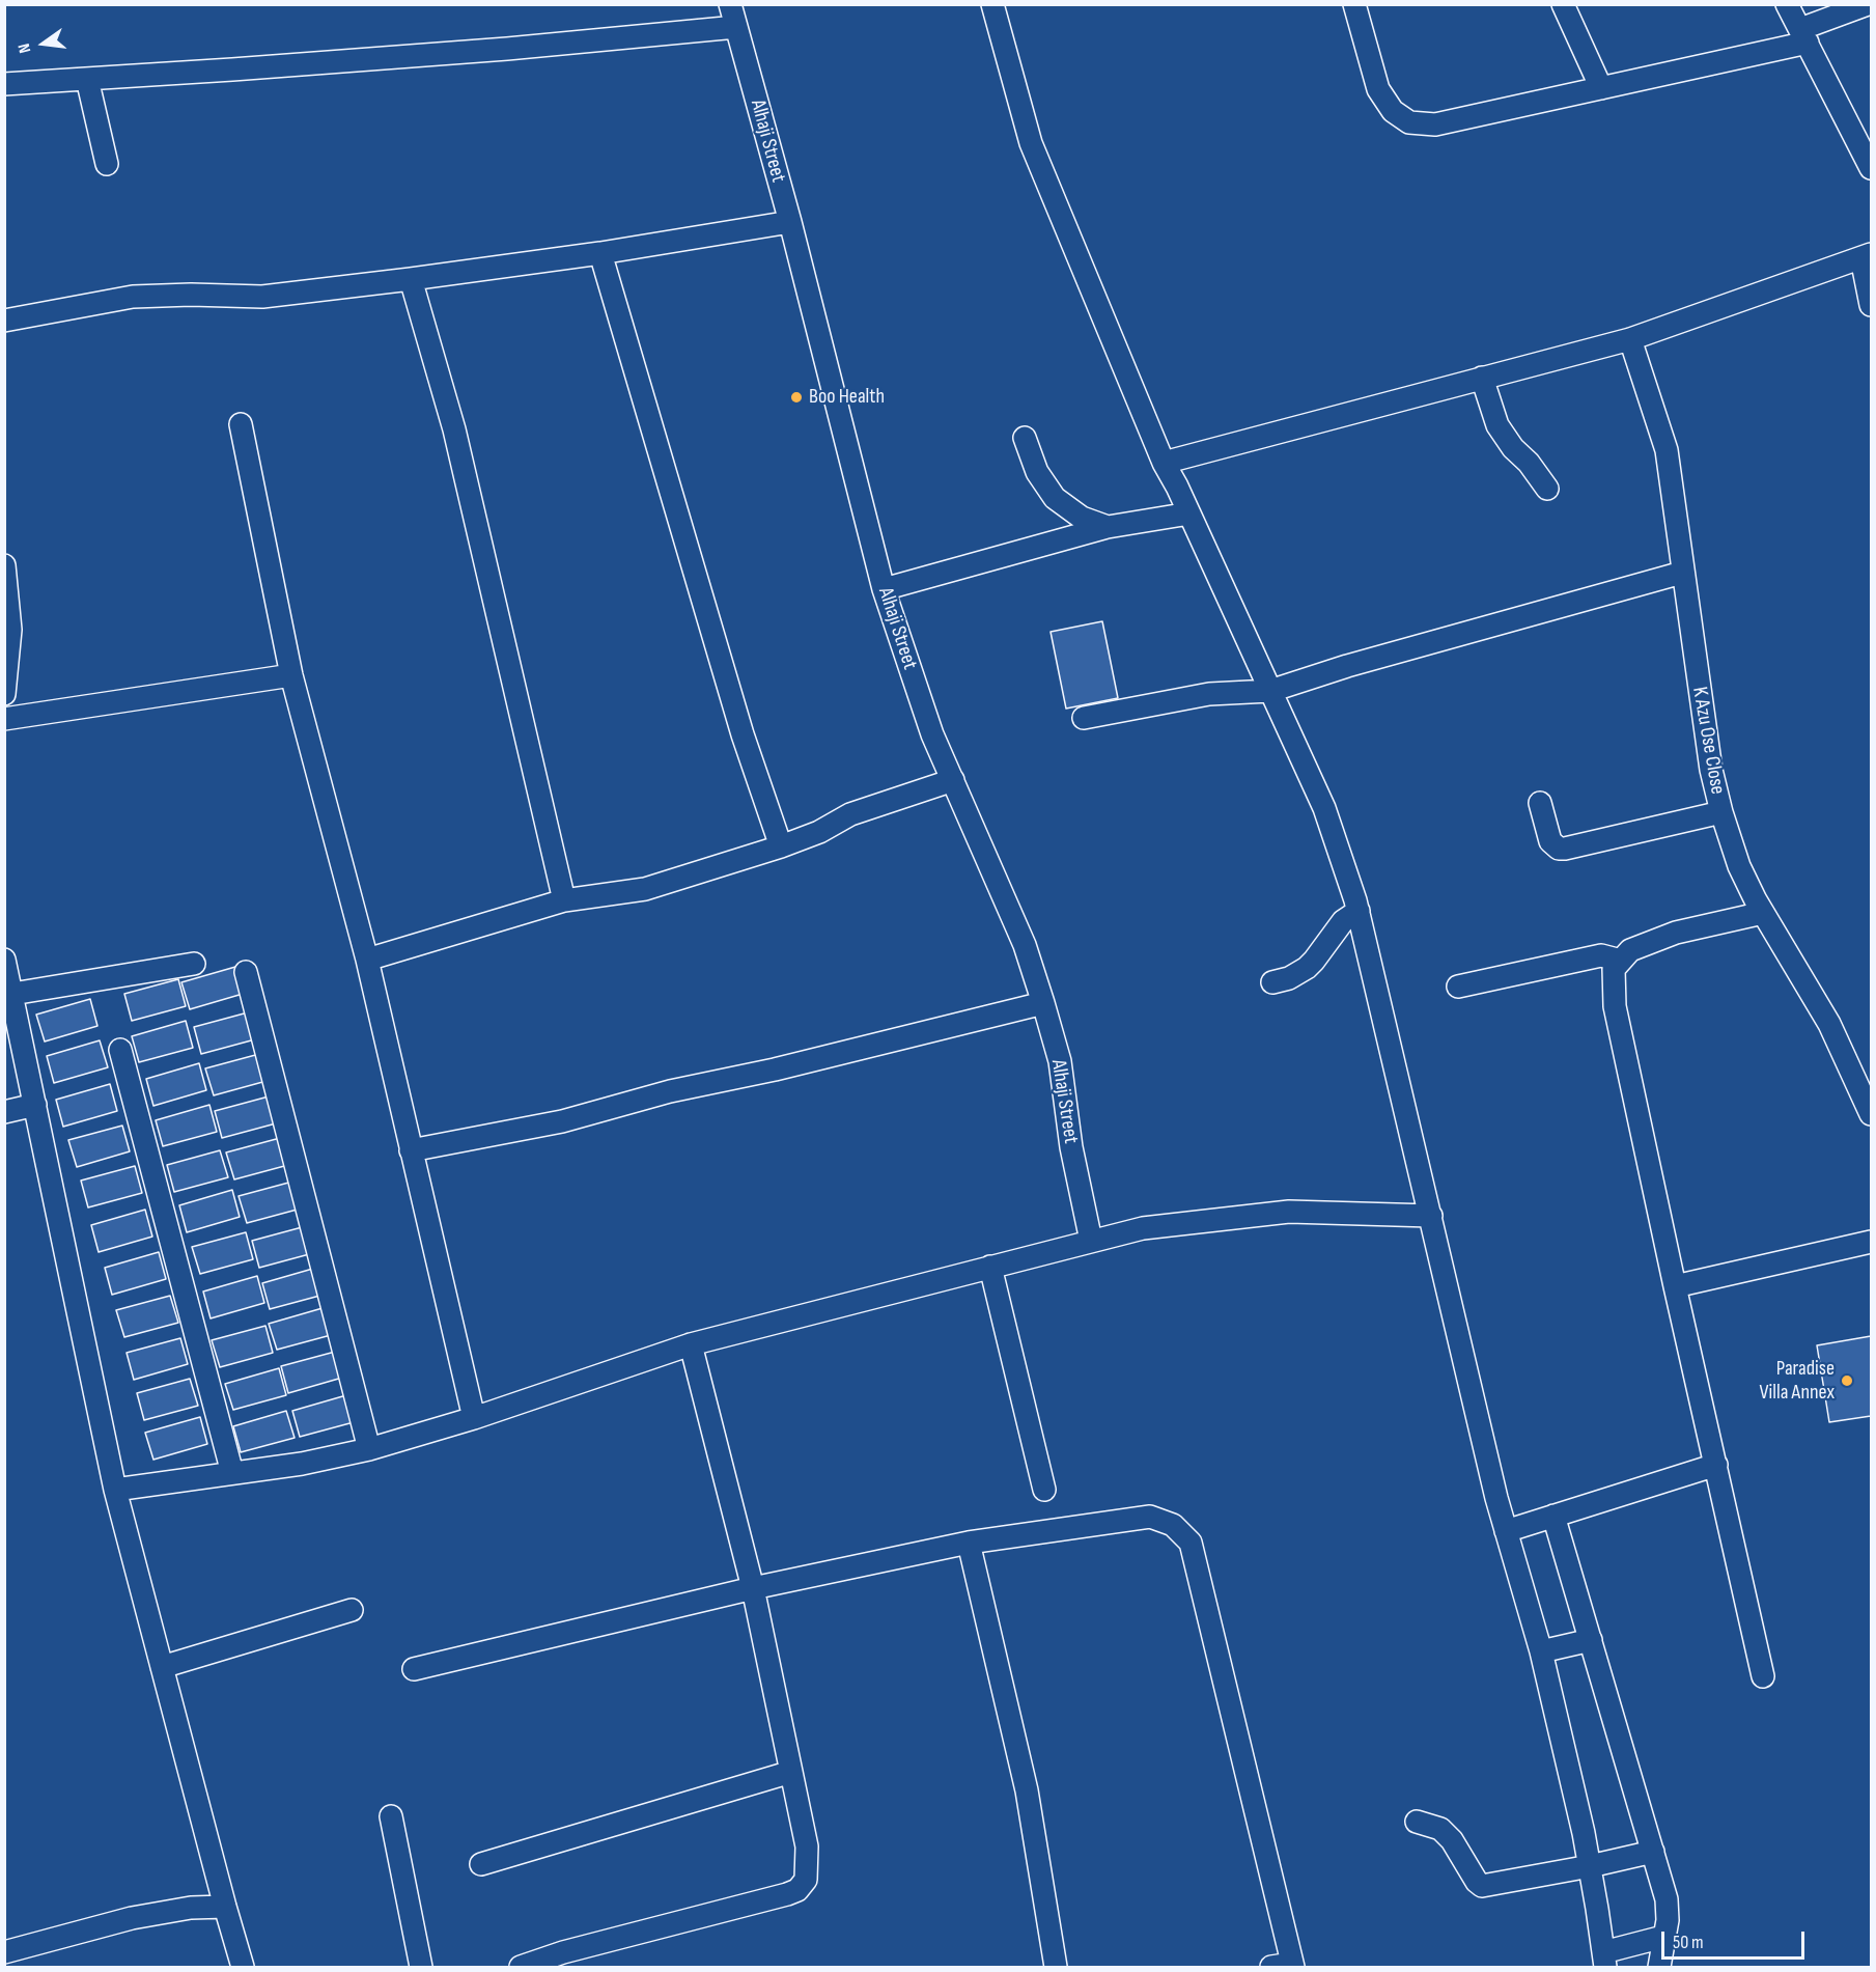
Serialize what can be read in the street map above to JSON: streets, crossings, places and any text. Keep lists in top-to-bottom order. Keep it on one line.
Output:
{"streets":{"street":["Alhaji Street","K Azu Ose Close"]},"places":["Boo Health","Paradise Villa Annex"],"scale_bar":"50 m","north":"left"}
